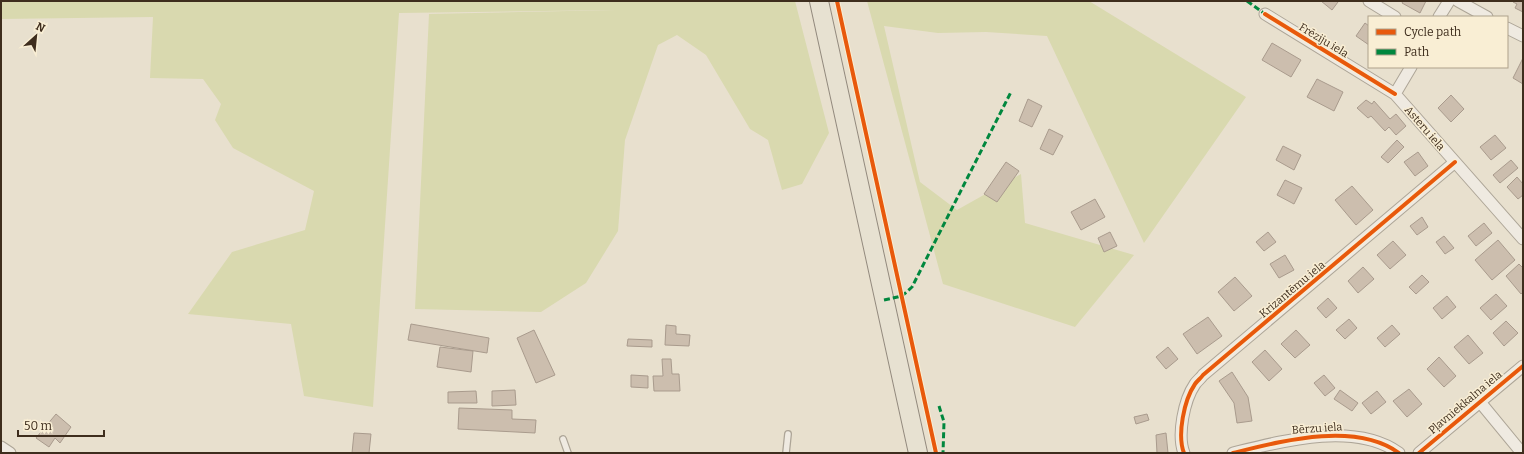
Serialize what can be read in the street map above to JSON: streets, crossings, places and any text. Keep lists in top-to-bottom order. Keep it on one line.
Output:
{"streets":{"street":["Frēziju iela","Asteru iela","Krizantēmu iela","Pļavniekkalna iela","Bērzu iela"]},"crossings":[["Frēziju iela","Asteru iela"],["Asteru iela","Krizantēmu iela"]],"legend":["Cycle path","Path"],"scale_bar":"50 m","north":"top right"}
